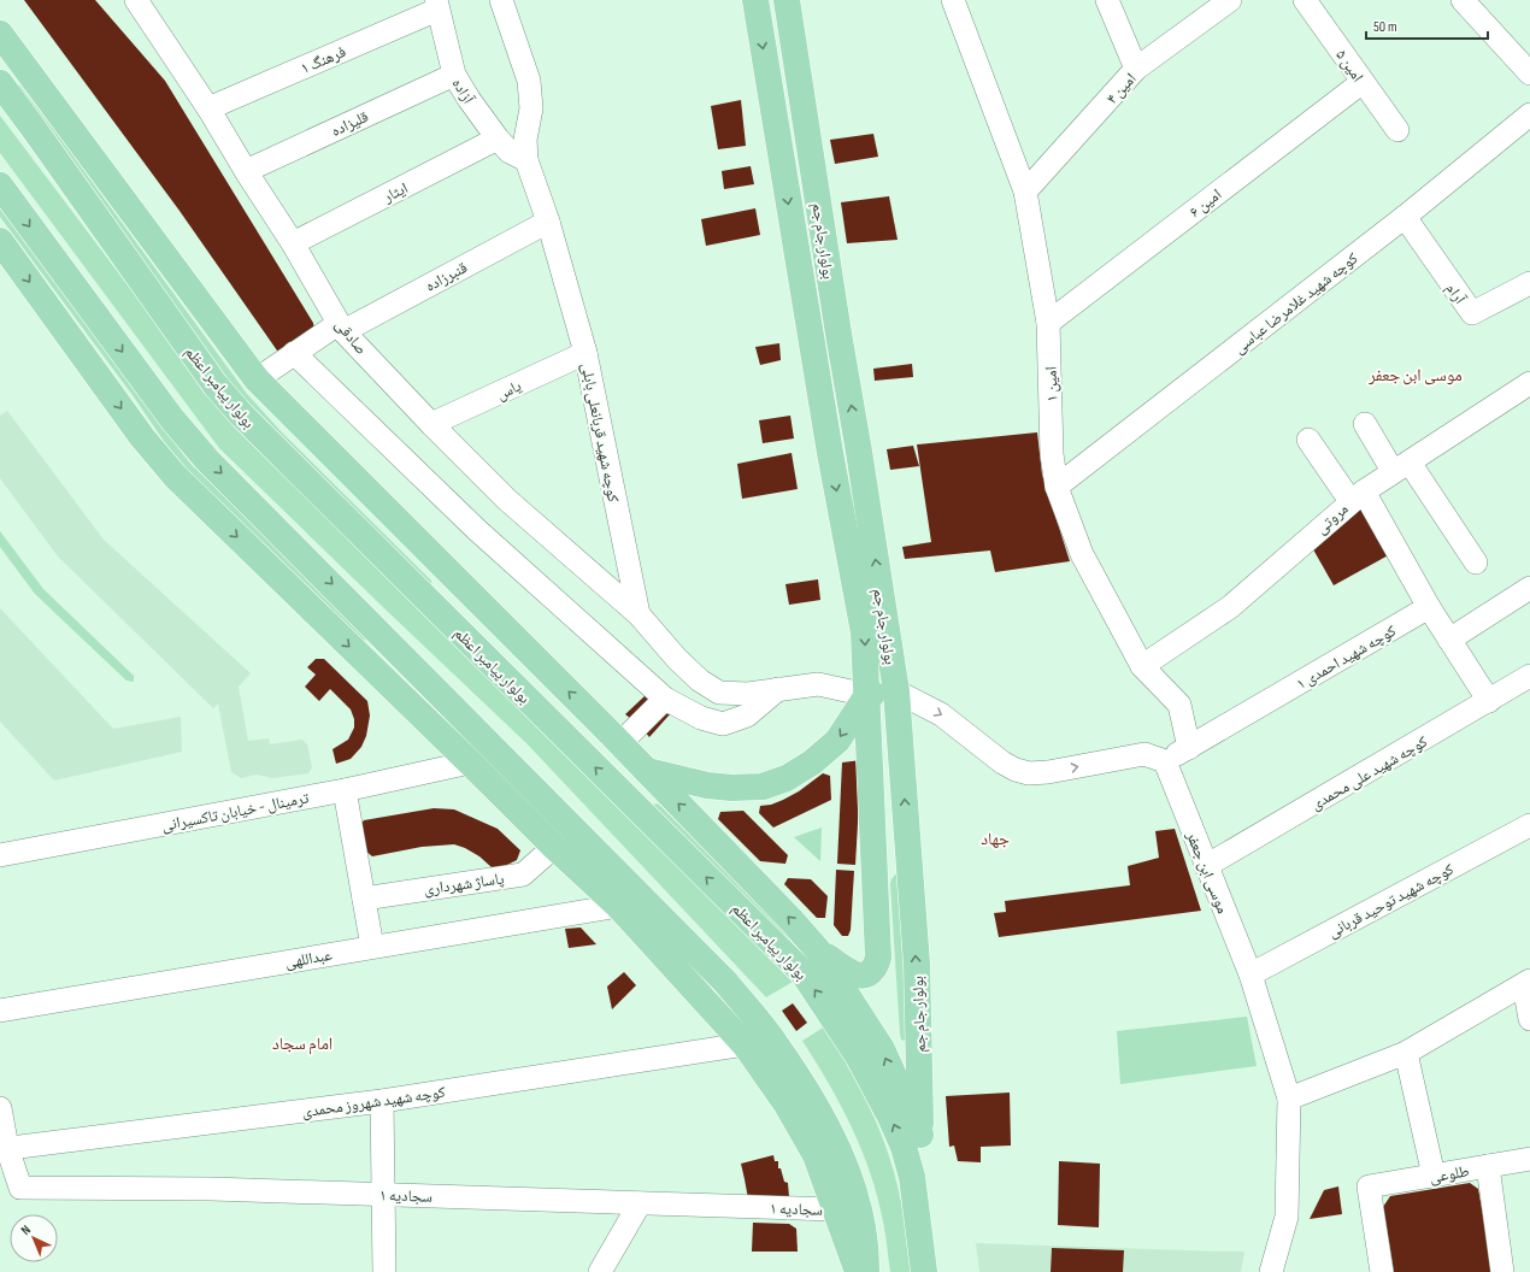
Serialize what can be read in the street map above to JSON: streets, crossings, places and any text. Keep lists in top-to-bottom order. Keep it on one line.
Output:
{"streets":{"main road":["بولوار جام جم","بولوار پیامبر اعظم"],"street":["فرهنگ ۱","امین ۵","امین ۴","آزاده","قلیزاده","ایثار","امین ۶","قنبرزاده","آرام","کوچه شهید غلامرضا عباسی","صادقی","امین ۱","یاس","کوچه شهید قربانعلی بابلی","مروتی","کوچه شهید احمدی ۱","کوچه شهید علی محمدی","ترمینال - خیابان تاکسیرانی","موسی ابن جعفر","پاساژ شهرداری","کوچه شهید توحید قربانی","عبداللهی","کوچه شهید شهروز محمدی","طلوعی","سجادیه ۱"]},"crossings":[["فرهنگ ۱","آزاده"],["فرهنگ ۱","صادقی"],["امین ۵","امین ۶"],["امین ۴","امین ۱"],["آزاده","قلیزاده"],["آزاده","ایثار"],["آزاده","کوچه شهید قربانعلی بابلی"],["قلیزاده","صادقی"],["ایثار","صادقی"],["امین ۶","امین ۱"],["بولوار جام جم","بولوار پیامبر اعظم"],["بولوار جام جم","کوچه شهید قربانعلی بابلی"],["قنبرزاده","صادقی"],["قنبرزاده","بولوار پیامبر اعظم"],["قنبرزاده","کوچه شهید قربانعلی بابلی"],["آرام","کوچه شهید غلامرضا عباسی"],["کوچه شهید غلامرضا عباسی","امین ۱"],["صادقی","یاس"],["صادقی","کوچه شهید قربانعلی بابلی"],["امین ۱","مروتی"],["امین ۱","کوچه شهید احمدی ۱"],["یاس","کوچه شهید قربانعلی بابلی"],["کوچه شهید احمدی ۱","موسی ابن جعفر"],["کوچه شهید علی محمدی","موسی ابن جعفر"],["موسی ابن جعفر","کوچه شهید توحید قربانی"],["کوچه شهید شهروز محمدی","سجادیه ۱"]],"districts":["موسی ابن جعفر","جهاد","امام سجاد"],"scale_bar":"50 m","north":"top left"}
